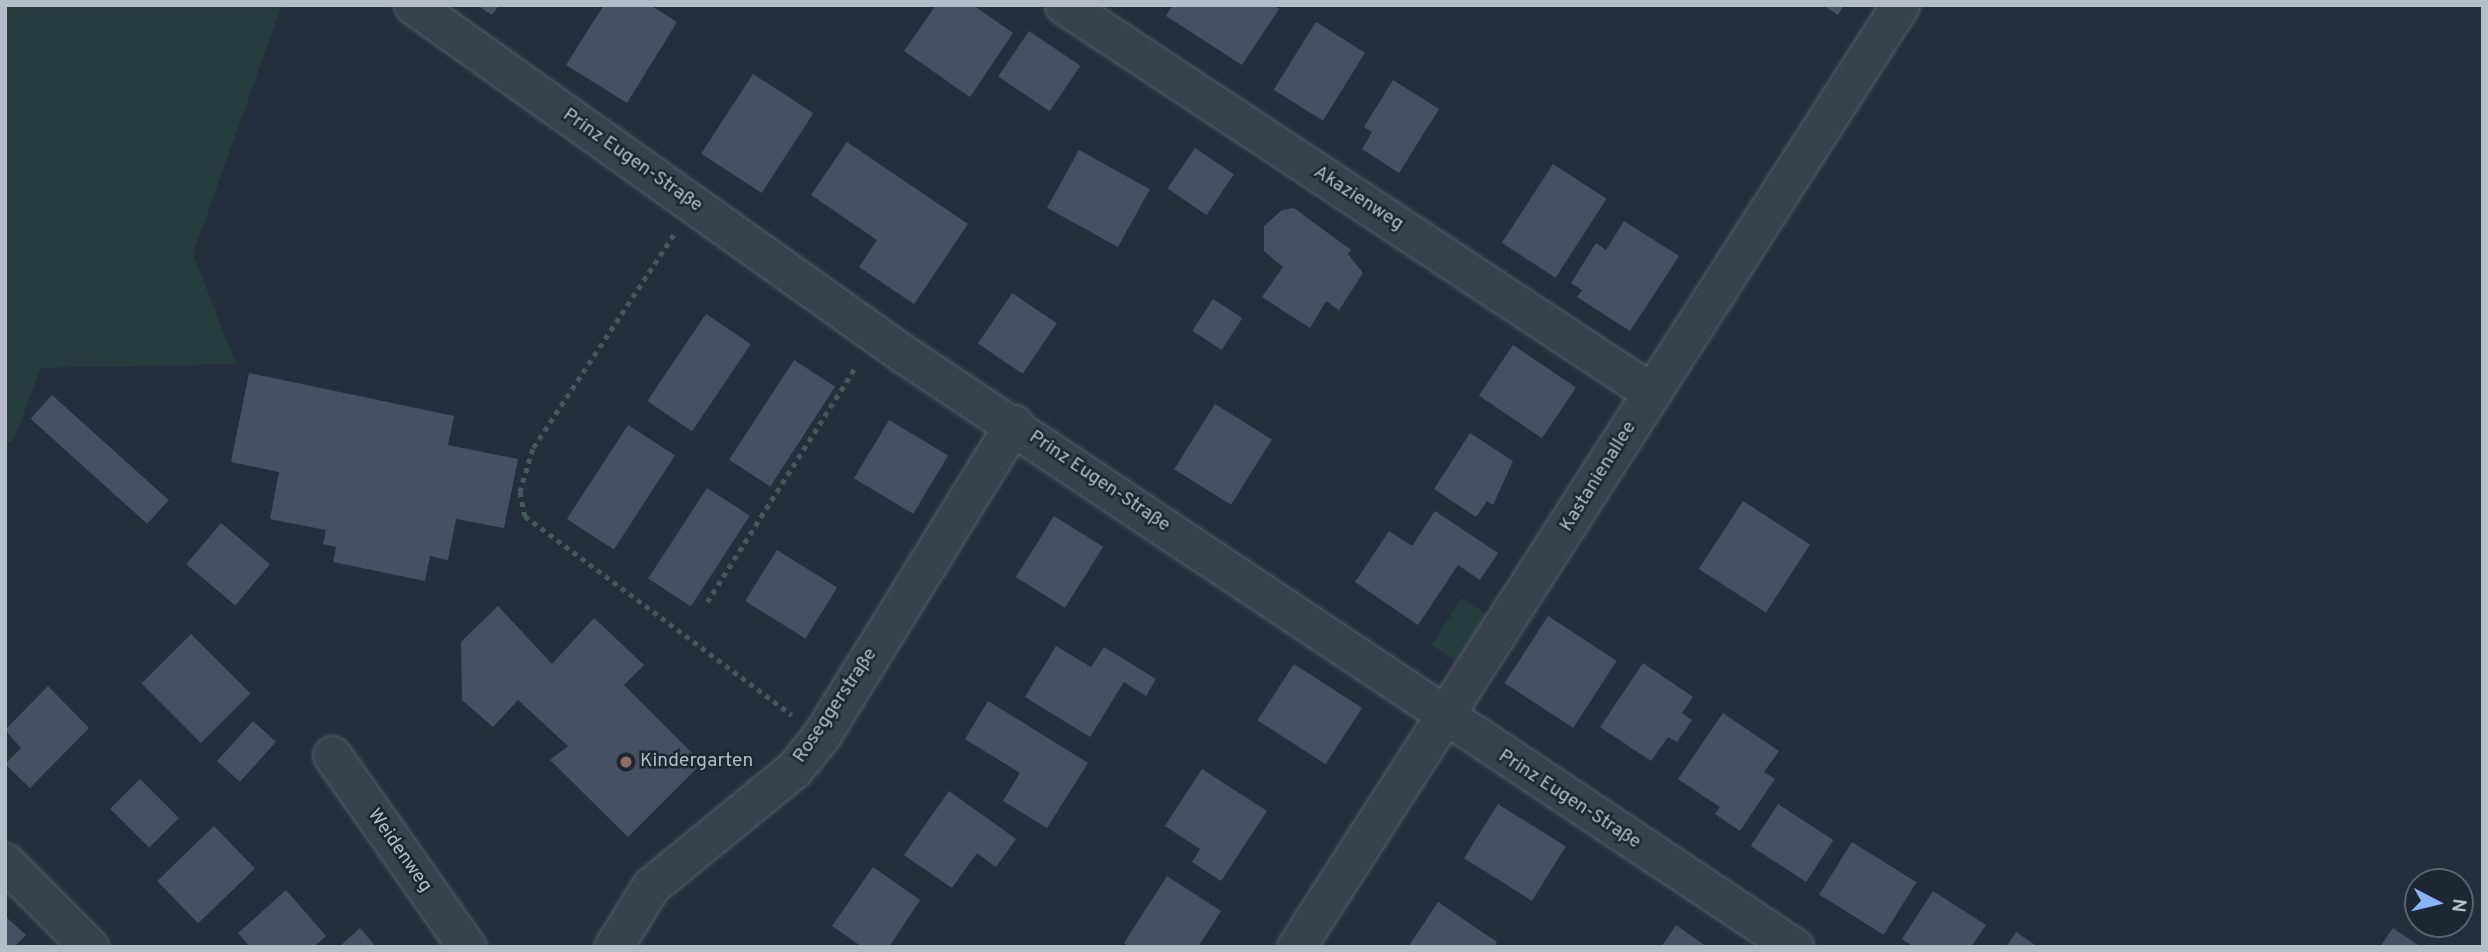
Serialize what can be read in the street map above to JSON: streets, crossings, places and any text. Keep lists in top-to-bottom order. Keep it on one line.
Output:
{"streets":{"street":["Prinz Eugen-Straße","Akazienweg","Kastanienallee","Roseggerstraße","Weidenweg"]},"crossings":[["Prinz Eugen-Straße","Kastanienallee"],["Prinz Eugen-Straße","Roseggerstraße"],["Akazienweg","Kastanienallee"]],"places":["Kindergarten"],"north":"right"}
